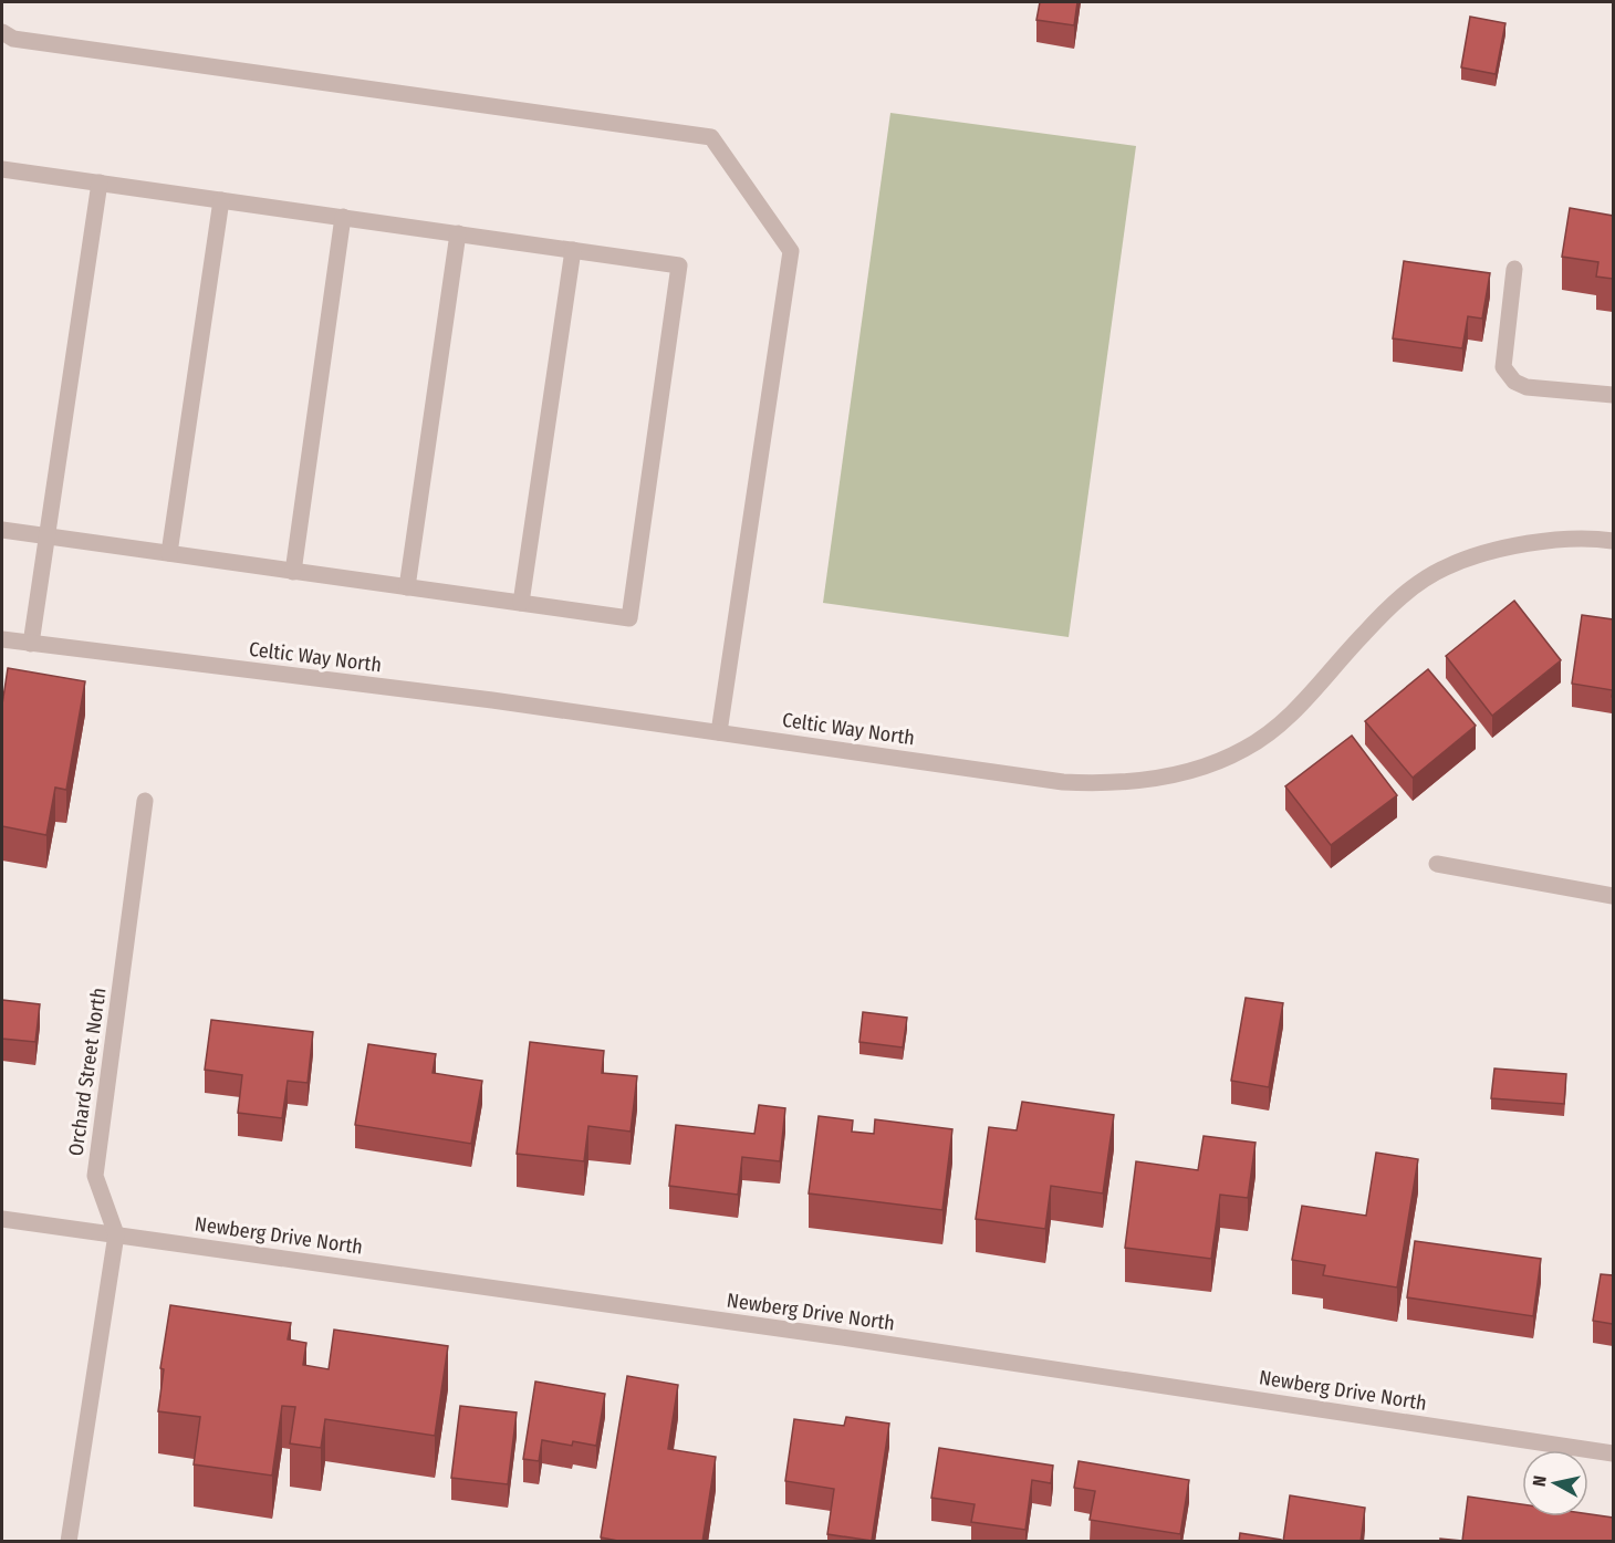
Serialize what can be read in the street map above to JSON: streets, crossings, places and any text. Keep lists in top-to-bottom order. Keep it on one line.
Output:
{"streets":{"street":["Celtic Way North","Orchard Street North","Newberg Drive North"]},"crossings":[["Orchard Street North","Newberg Drive North"]],"north":"left"}
